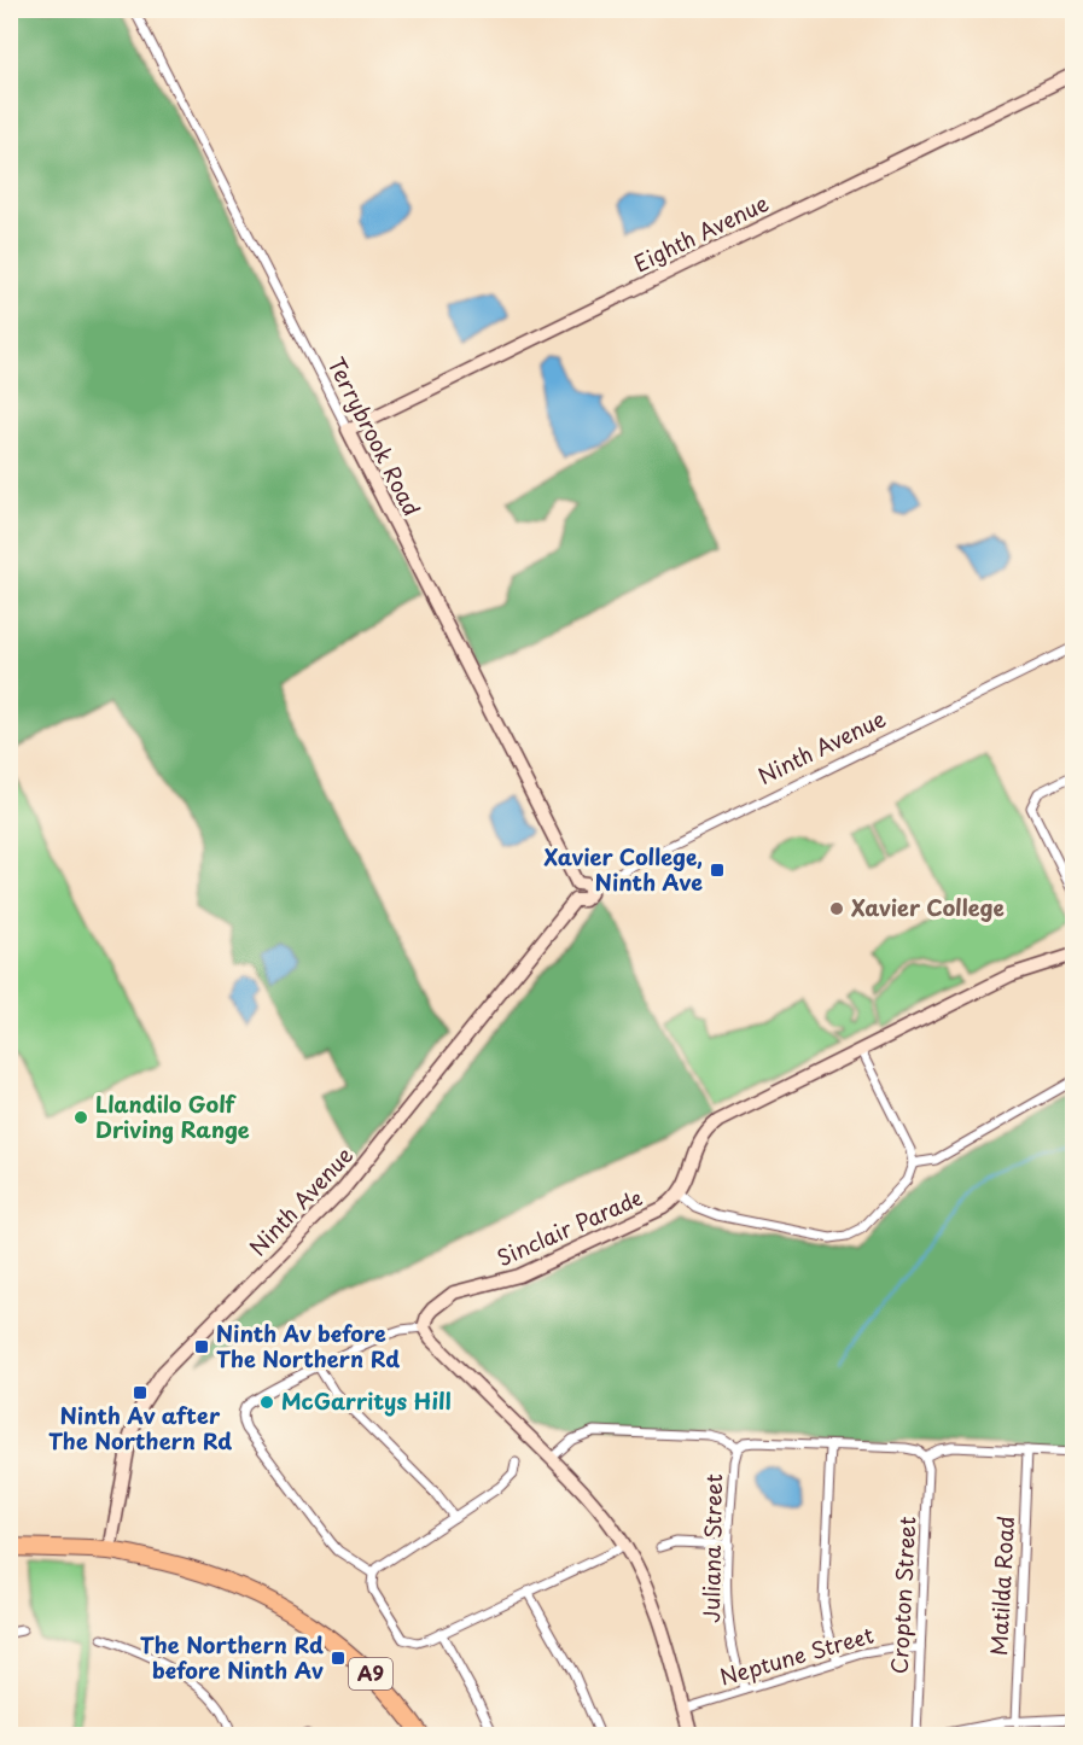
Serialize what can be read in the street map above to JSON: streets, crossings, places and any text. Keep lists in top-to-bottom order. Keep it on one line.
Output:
{"streets":{"highway":["A9"],"main road":["Eighth Avenue","Terrybrook Road","Ninth Avenue","Sinclair Parade"],"street":["Juliana Street","Matilda Road","Cropton Street","Neptune Street"]},"crossings":[["Eighth Avenue","Terrybrook Road"],["Terrybrook Road","Ninth Avenue"],["Ninth Avenue","A9"],["Juliana Street","Neptune Street"],["Cropton Street","Neptune Street"]],"places":{"transit":["Xavier College, Ninth Ave","Ninth Av before The Northern Rd","Ninth Av after The Northern Rd","The Northern Rd before Ninth Av"],"other":["Xavier College","Llandilo Golf Driving Range","McGarritys Hill"]}}
